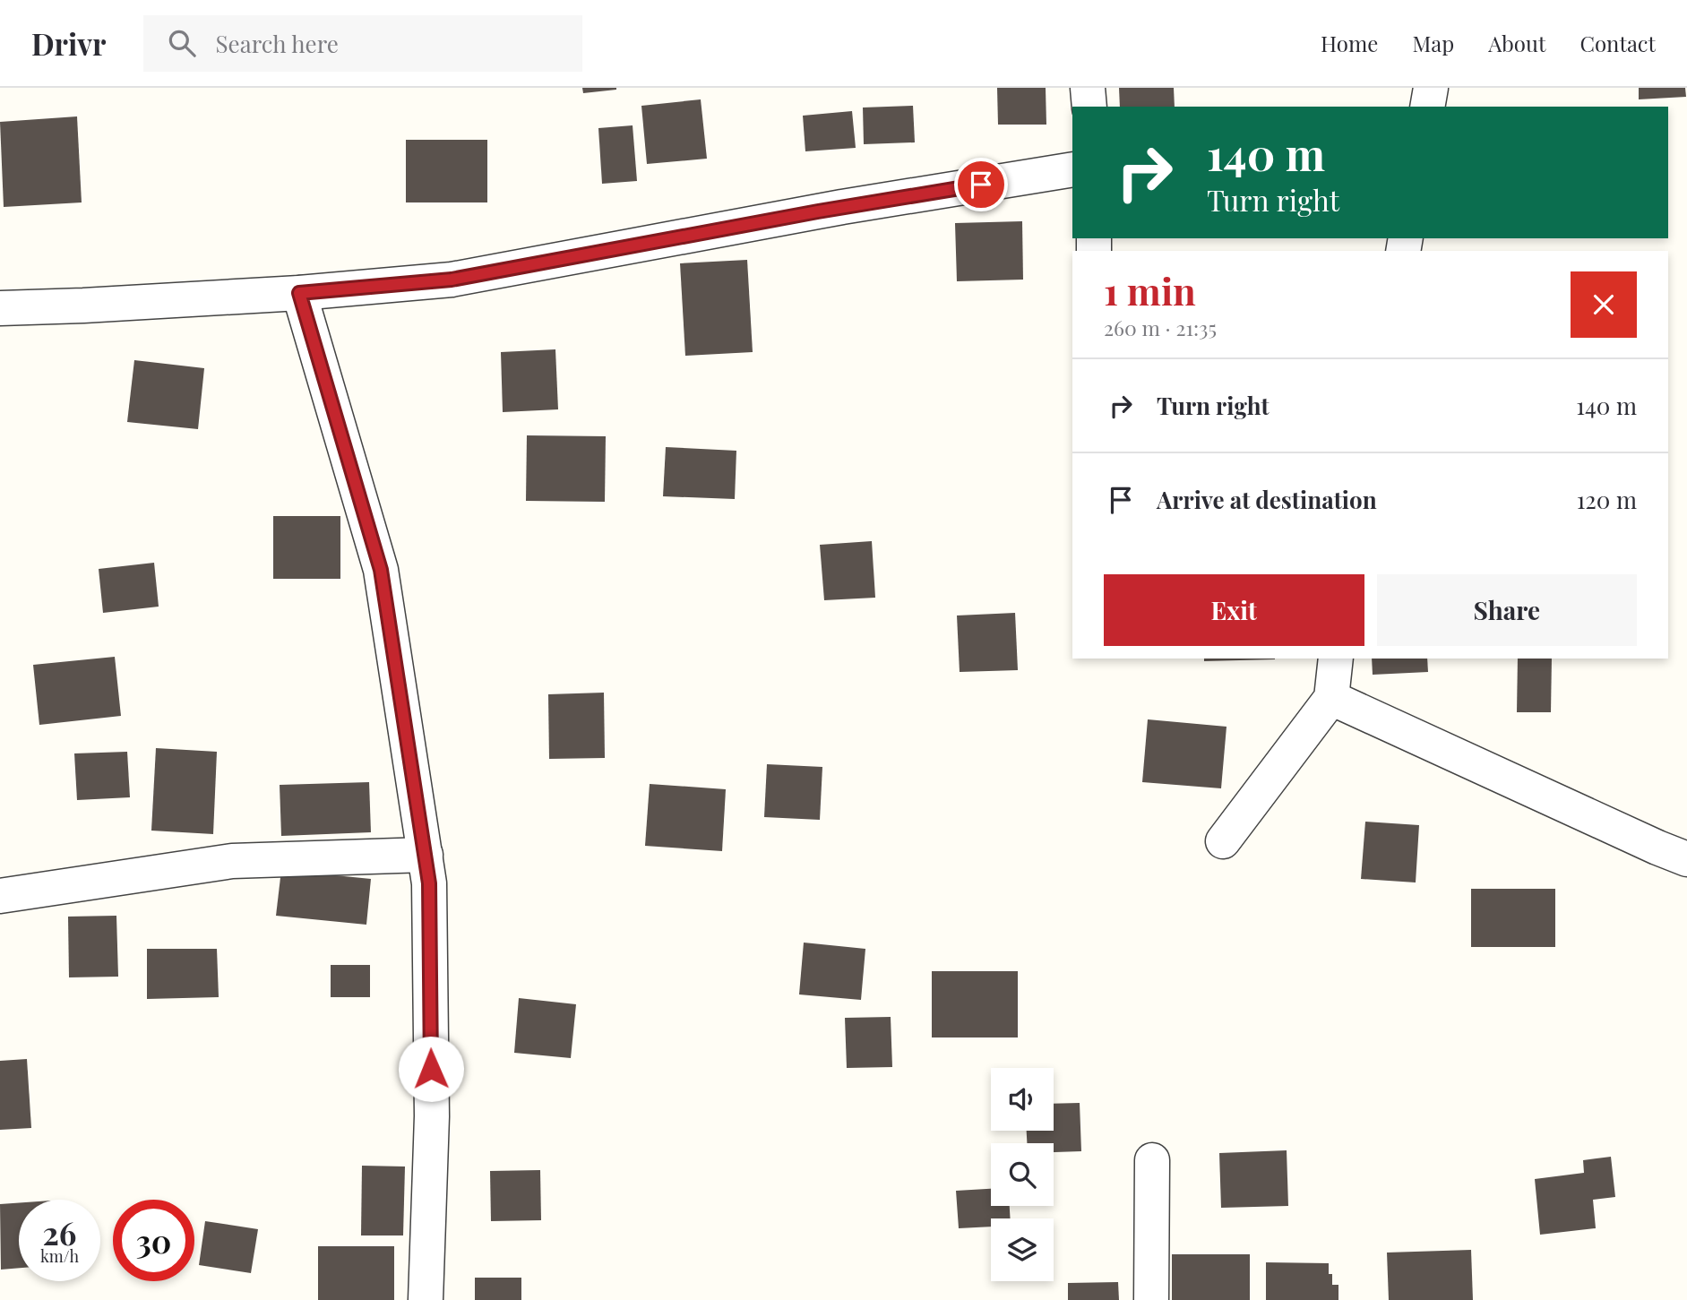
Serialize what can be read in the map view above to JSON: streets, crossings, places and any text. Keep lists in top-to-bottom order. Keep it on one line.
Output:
{"page":{"header":"Drivr","search":"Search here","nav":["Home","Map","About","Contact"],"turn":["140 m","Turn right"],"heading":["1 min","260 m · 21:35"],"list":[{"name":"Turn right","value":"140 m"},{"name":"Arrive at destination","value":"120 m"}],"buttons":["Exit","Share"],"speed":"26 km/h","limit":"30"}}
